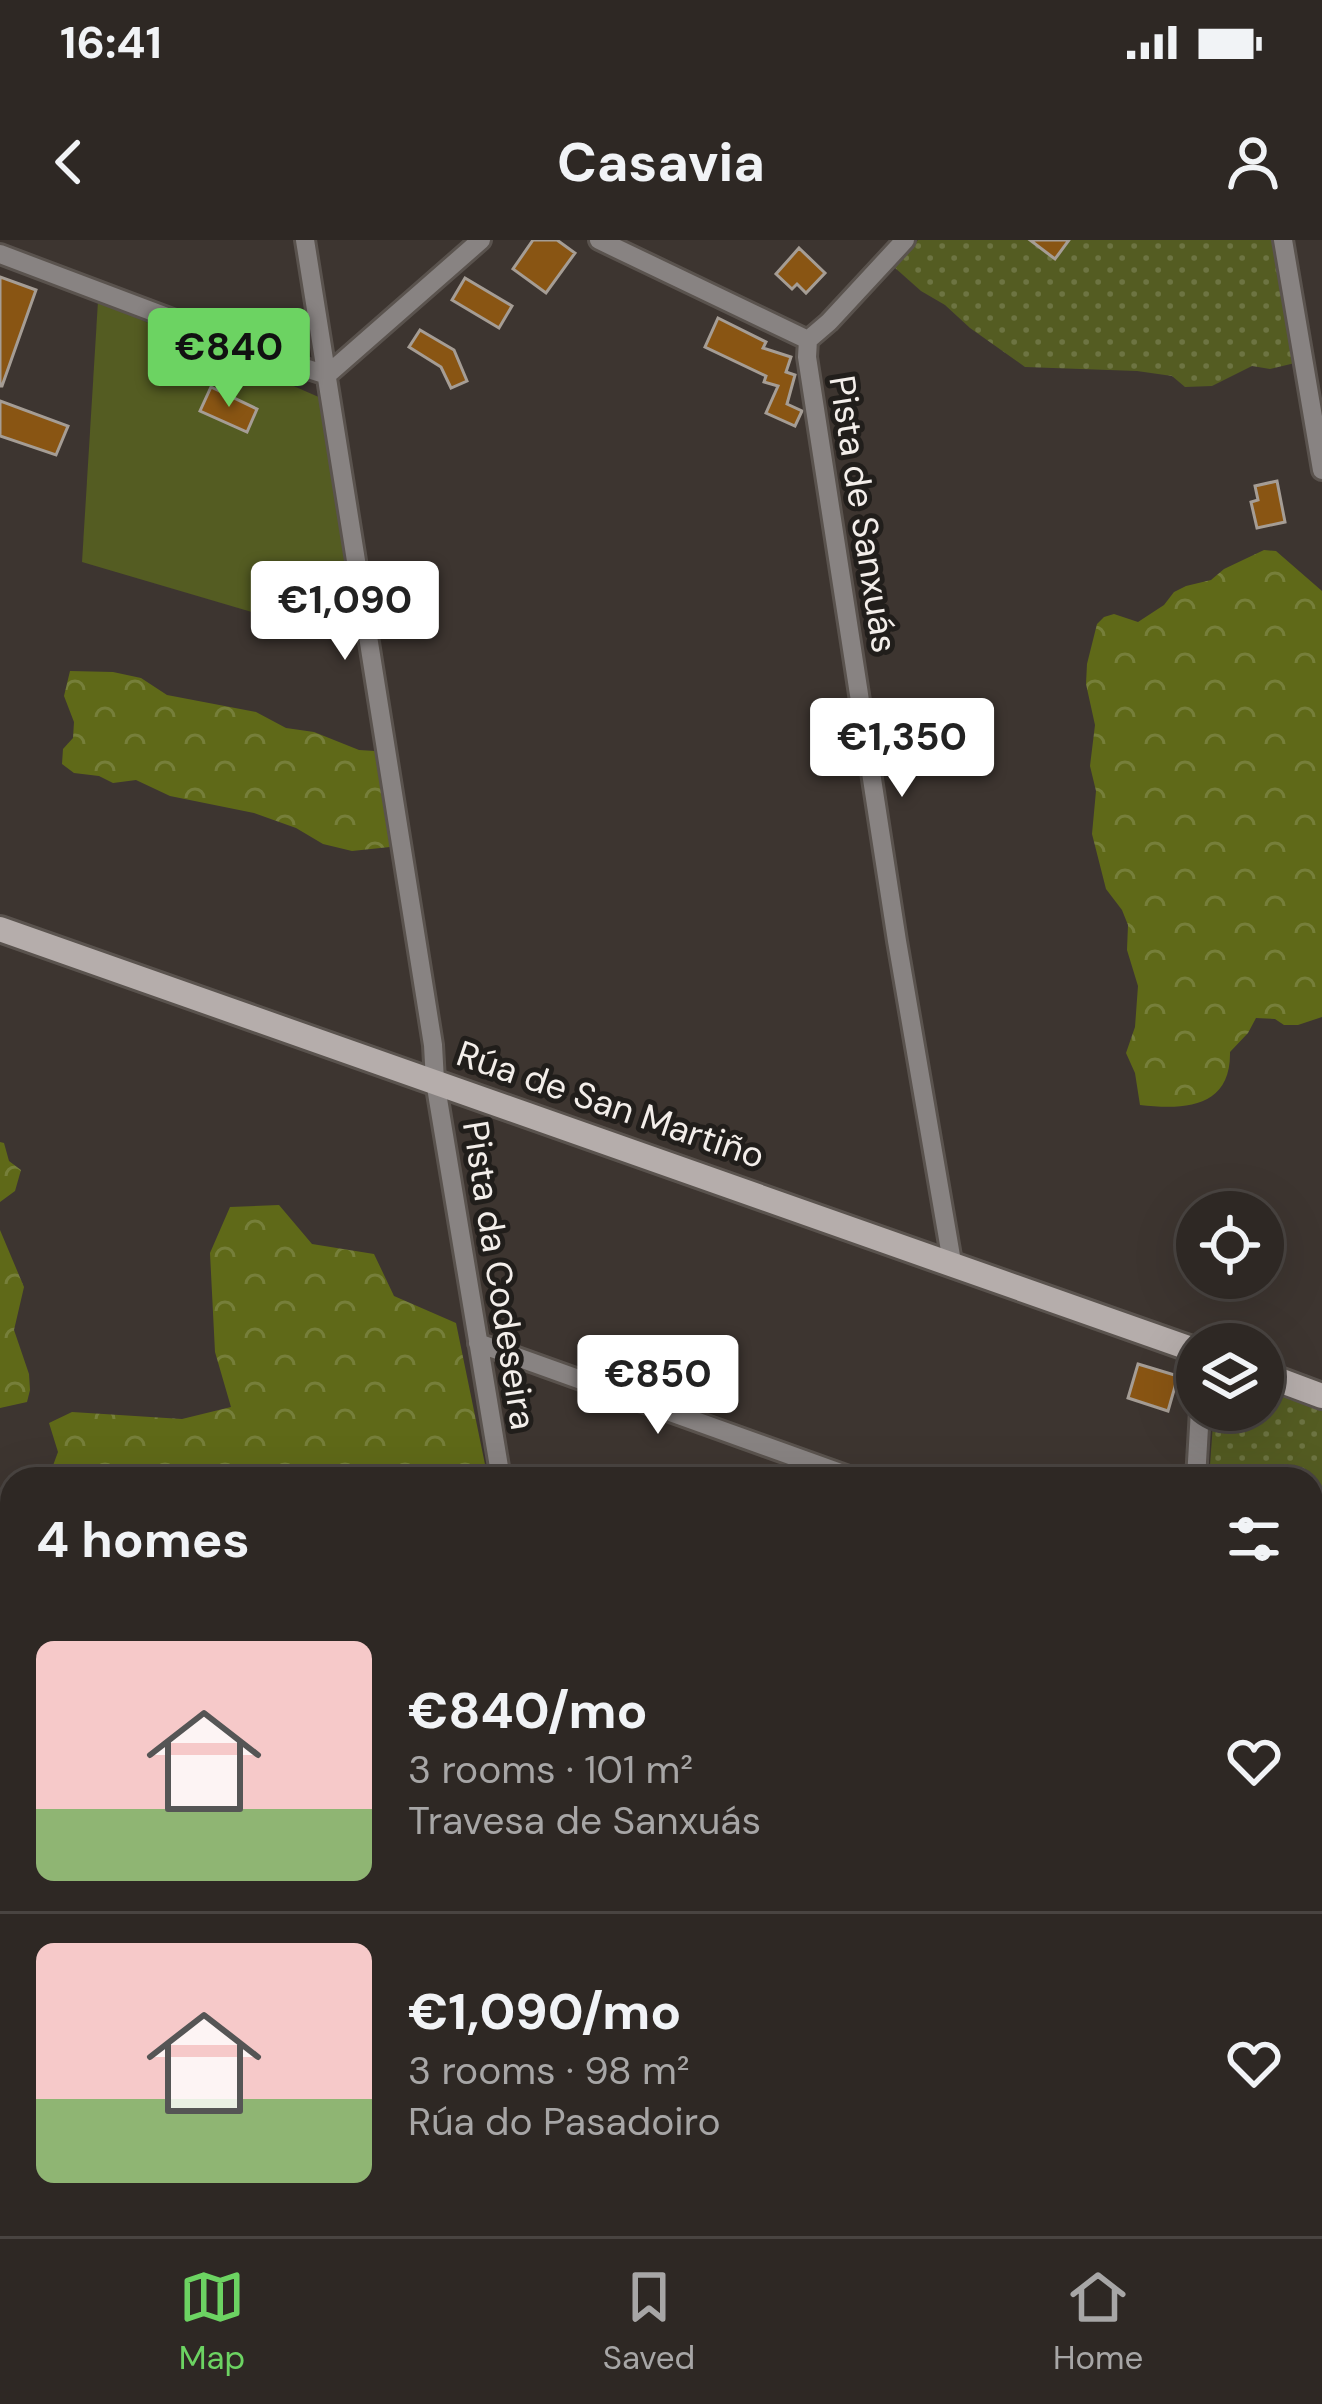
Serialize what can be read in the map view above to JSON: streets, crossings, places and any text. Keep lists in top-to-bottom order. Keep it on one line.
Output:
{"streets":{"street":["Pista de Sanxuás","Rúa de San Martiño","Pista da Codeseira"]},"crossings":[["Pista de Sanxuás","Rúa de San Martiño"],["Rúa de San Martiño","Pista da Codeseira"]],"page":{"status":"16:41","header":"Casavia","price":["€840","€1,090","€1,350","€850"],"heading":"4 homes","list":[{"name":"€840/mo","note":"3 rooms · 101 m² · Travesa de Sanxuás"},{"name":"€1,090/mo","note":"3 rooms · 98 m² · Rúa do Pasadoiro"}],"tabs":["Map","Saved","Home"]}}
